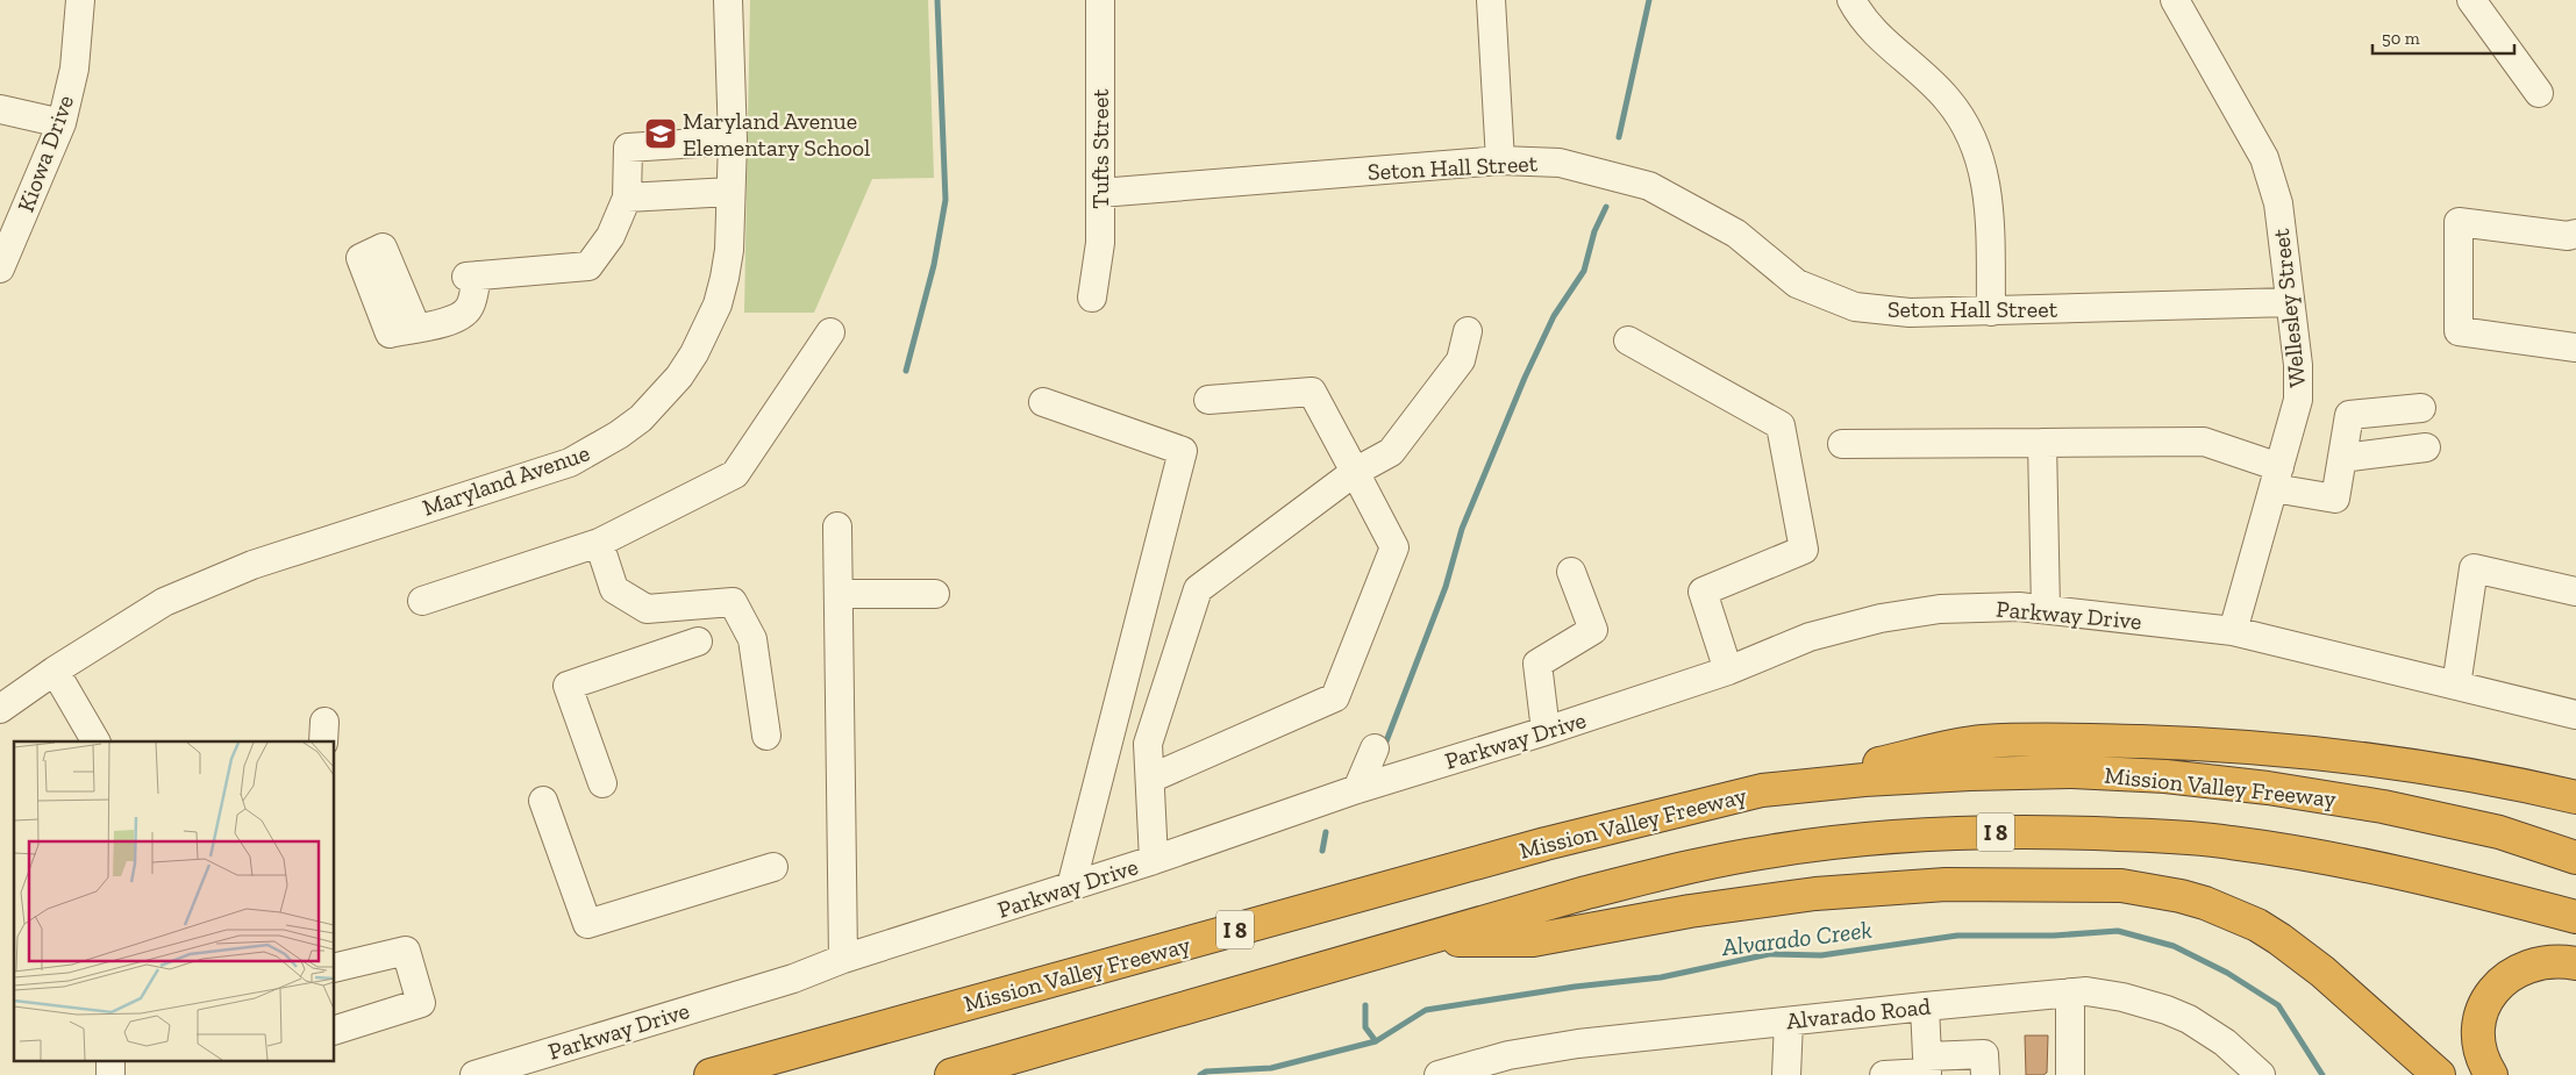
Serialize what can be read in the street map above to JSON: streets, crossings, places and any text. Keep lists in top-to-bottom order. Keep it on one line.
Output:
{"streets":{"highway":["Mission Valley Freeway","I 8"],"street":["Tufts Street","Kiowa Drive","Seton Hall Street","Wellesley Street","Maryland Avenue","Parkway Drive","Alvarado Road"]},"crossings":[["Tufts Street","Seton Hall Street"],["Seton Hall Street","Wellesley Street"],["Wellesley Street","Parkway Drive"]],"water":["Alvarado Creek"],"places":{"school or university":["Maryland Avenue Elementary School"]},"scale_bar":"50 m"}
